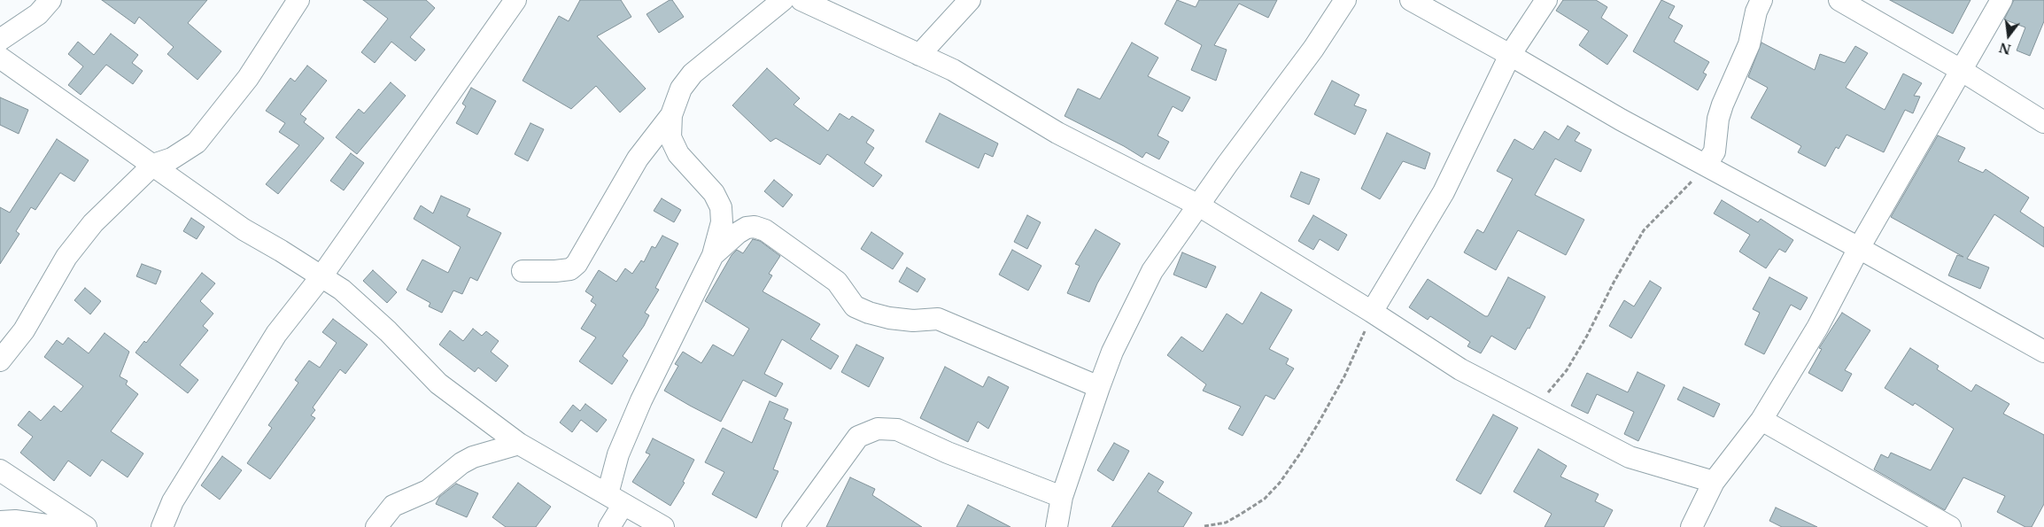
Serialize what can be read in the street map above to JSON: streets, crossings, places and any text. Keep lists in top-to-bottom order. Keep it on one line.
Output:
{"north":"bottom"}
